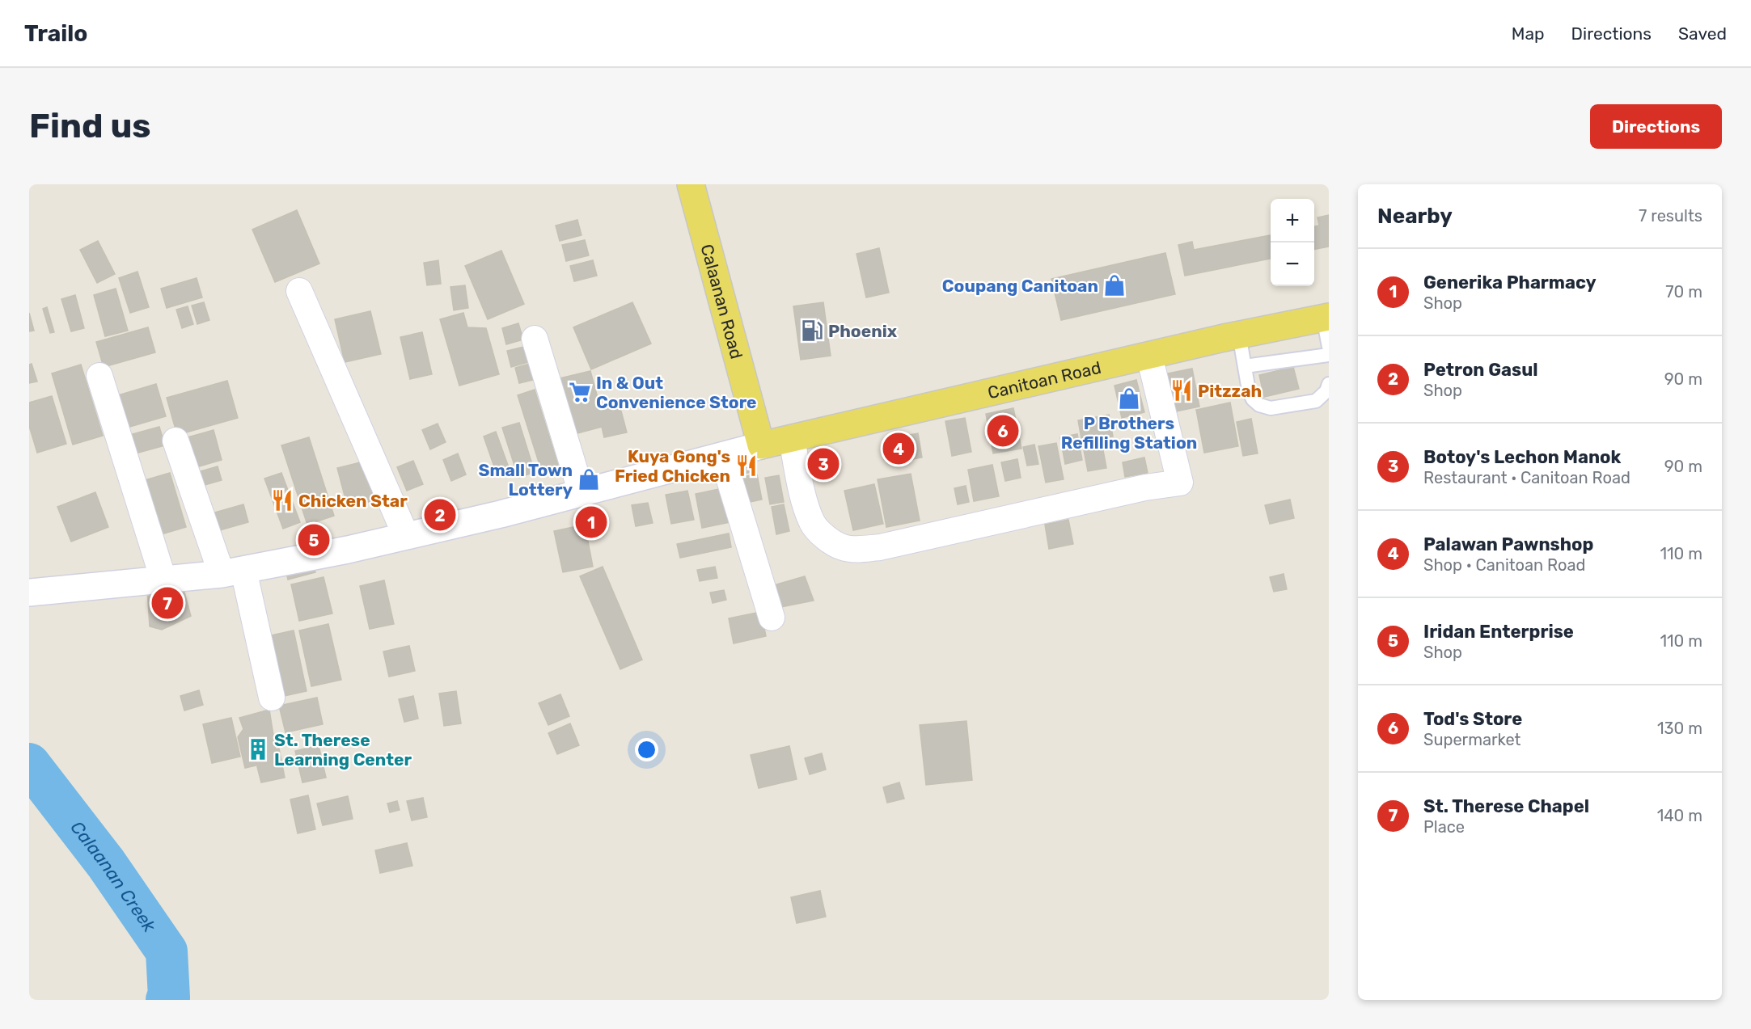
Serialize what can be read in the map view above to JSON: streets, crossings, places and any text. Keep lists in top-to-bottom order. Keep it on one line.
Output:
{"streets":{"main road":["Calaanan Road","Canitoan Road"]},"crossings":[["Calaanan Road","Canitoan Road"]],"water":["Calaanan Creek"],"places":{"shop":["Coupang Canitoan","P Brothers Refilling Station","Small Town Lottery"],"fuel station":["Phoenix"],"restaurant":["Pitzzah","Kuya Gong's Fried Chicken","Chicken Star"],"supermarket":["In & Out Convenience Store"],"building":["St. Therese Learning Center"]},"page":{"header":"Trailo","nav":["Map","Directions","Saved"],"buttons":"Directions","title":"Find us","heading":["Nearby","7 results"],"map_buttons":["+","−"],"list":[{"mark":"1","name":"Generika Pharmacy","note":"Shop","value":"70 m"},{"mark":"2","name":"Petron Gasul","note":"Shop","value":"90 m"},{"mark":"3","name":"Botoy's Lechon Manok","note":"Restaurant · Canitoan Road","value":"90 m"},{"mark":"4","name":"Palawan Pawnshop","note":"Shop · Canitoan Road","value":"110 m"},{"mark":"5","name":"Iridan Enterprise","note":"Shop","value":"110 m"},{"mark":"6","name":"Tod's Store","note":"Supermarket","value":"130 m"},{"mark":"7","name":"St. Therese Chapel","note":"Place","value":"140 m"}],"pins":["6","4","3","2","1","5","7"]}}
